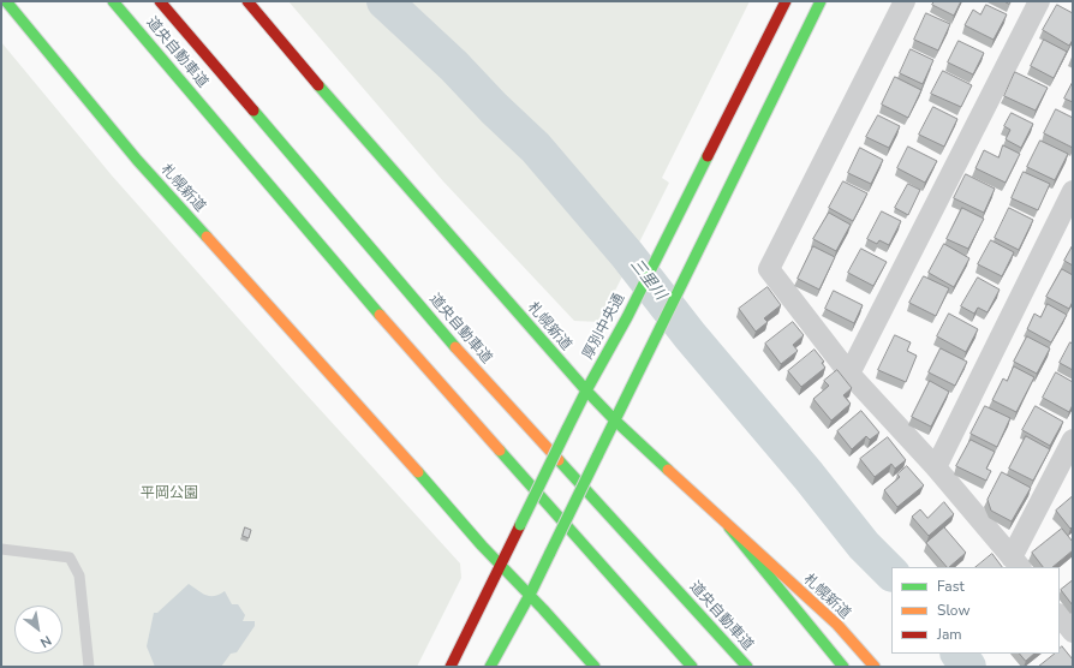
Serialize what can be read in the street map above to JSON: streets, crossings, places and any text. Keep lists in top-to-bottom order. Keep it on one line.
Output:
{"streets":{"main road":["道央自動車道","札幌新道","厚別中央通"]},"crossings":[["札幌新道","厚別中央通"]],"water":["三里川"],"parks":["平岡公園"],"legend":["Fast","Slow","Jam"],"north":"bottom right"}
